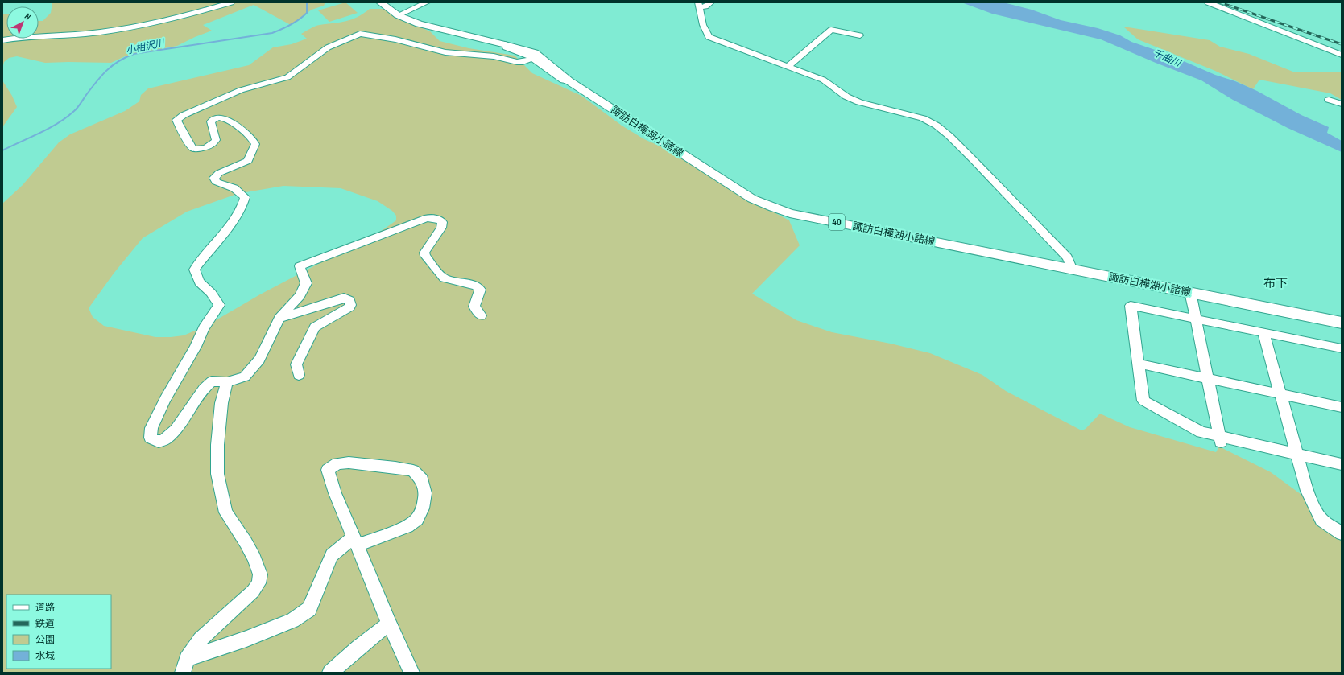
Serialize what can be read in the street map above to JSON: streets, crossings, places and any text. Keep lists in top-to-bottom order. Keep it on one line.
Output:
{"streets":{"main road":["諏訪白樺湖小諸線","40"]},"districts":["布下"],"water":["小相沢川","千曲川"],"legend":["道路","鉄道","公園","水域"],"north":"top right"}
